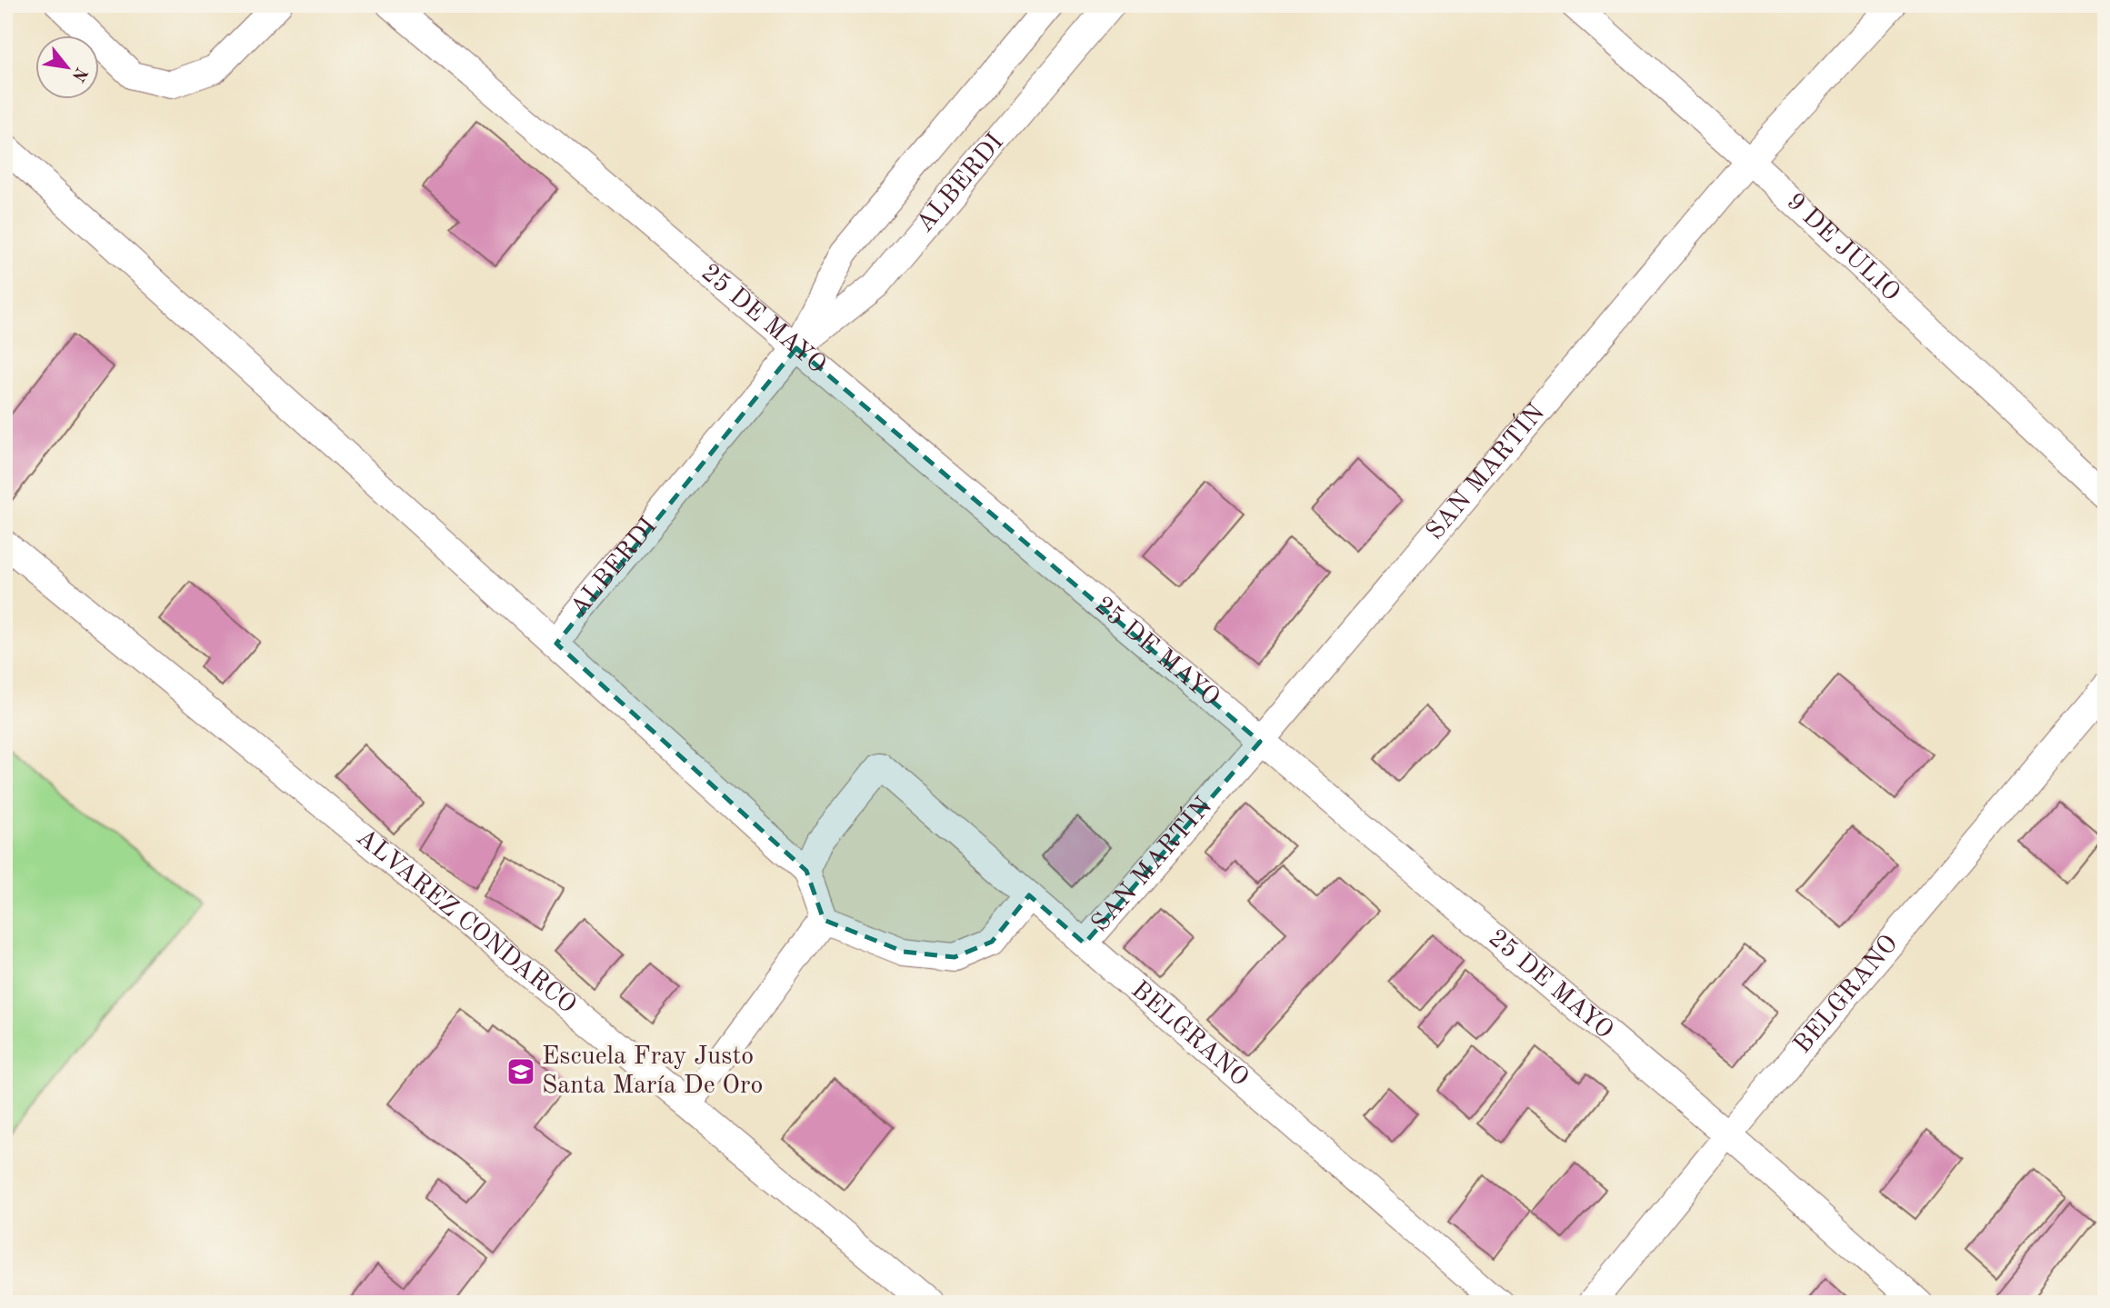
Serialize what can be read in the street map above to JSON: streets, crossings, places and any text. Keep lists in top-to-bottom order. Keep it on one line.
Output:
{"streets":{"street":["ALBERDI","9 DE JULIO","25 DE MAYO","SAN MARTÍN","ALVAREZ CONDARCO","BELGRANO"]},"crossings":[["ALBERDI","25 DE MAYO"],["9 DE JULIO","SAN MARTÍN"],["25 DE MAYO","SAN MARTÍN"],["25 DE MAYO","BELGRANO"],["SAN MARTÍN","BELGRANO"]],"places":{"school or university":["Escuela Fray Justo Santa María De Oro"]},"north":"bottom right"}
